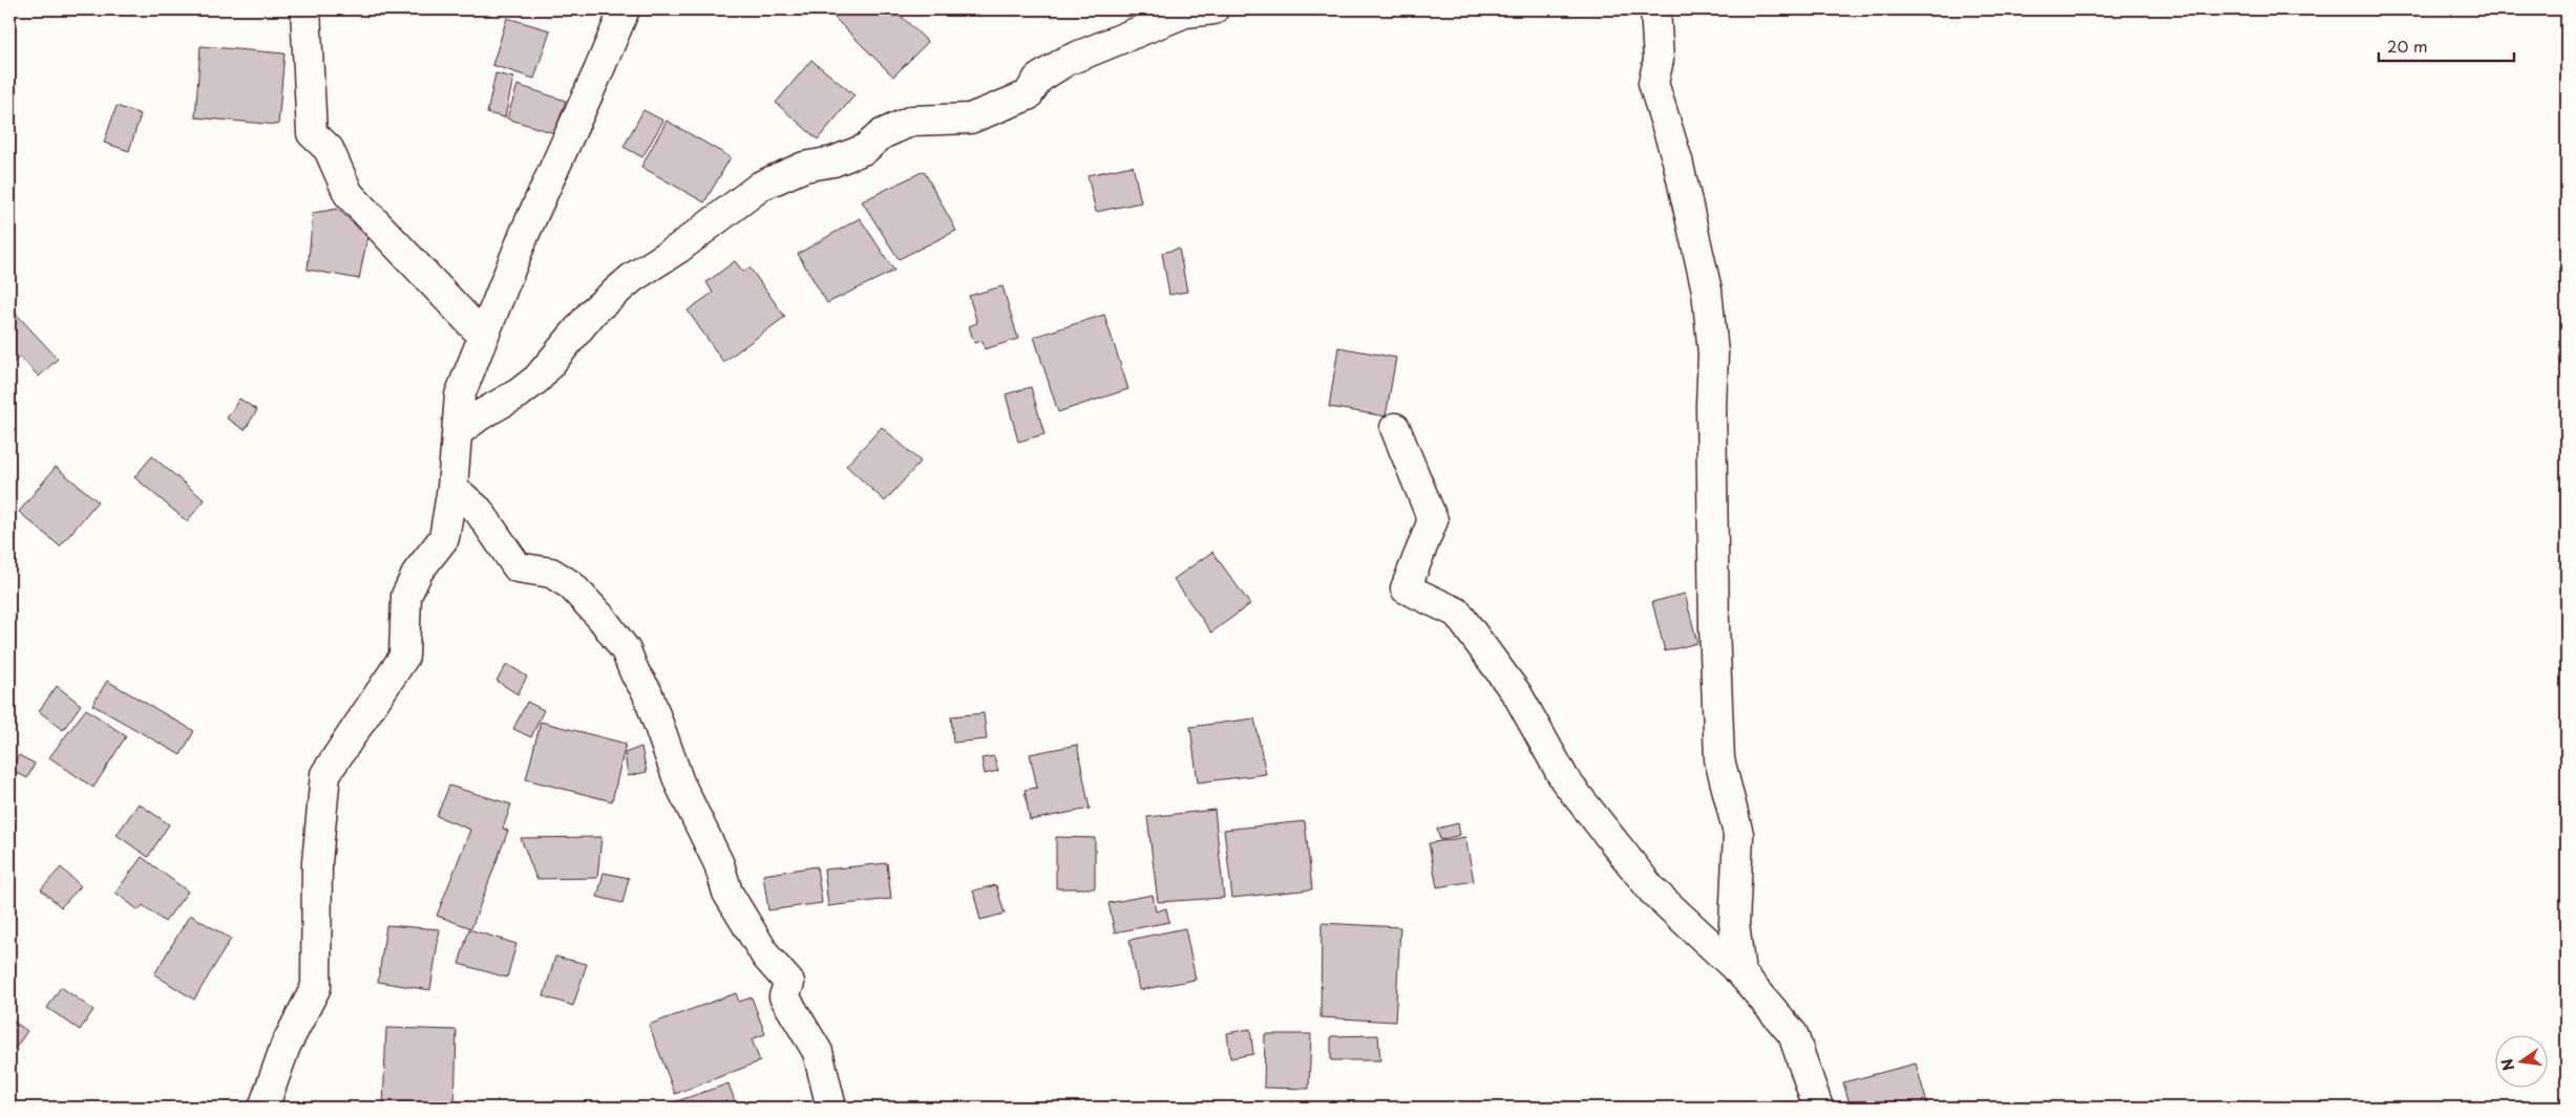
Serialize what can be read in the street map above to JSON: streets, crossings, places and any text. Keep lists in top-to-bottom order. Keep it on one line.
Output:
{"scale_bar":"20 m","north":"left"}
